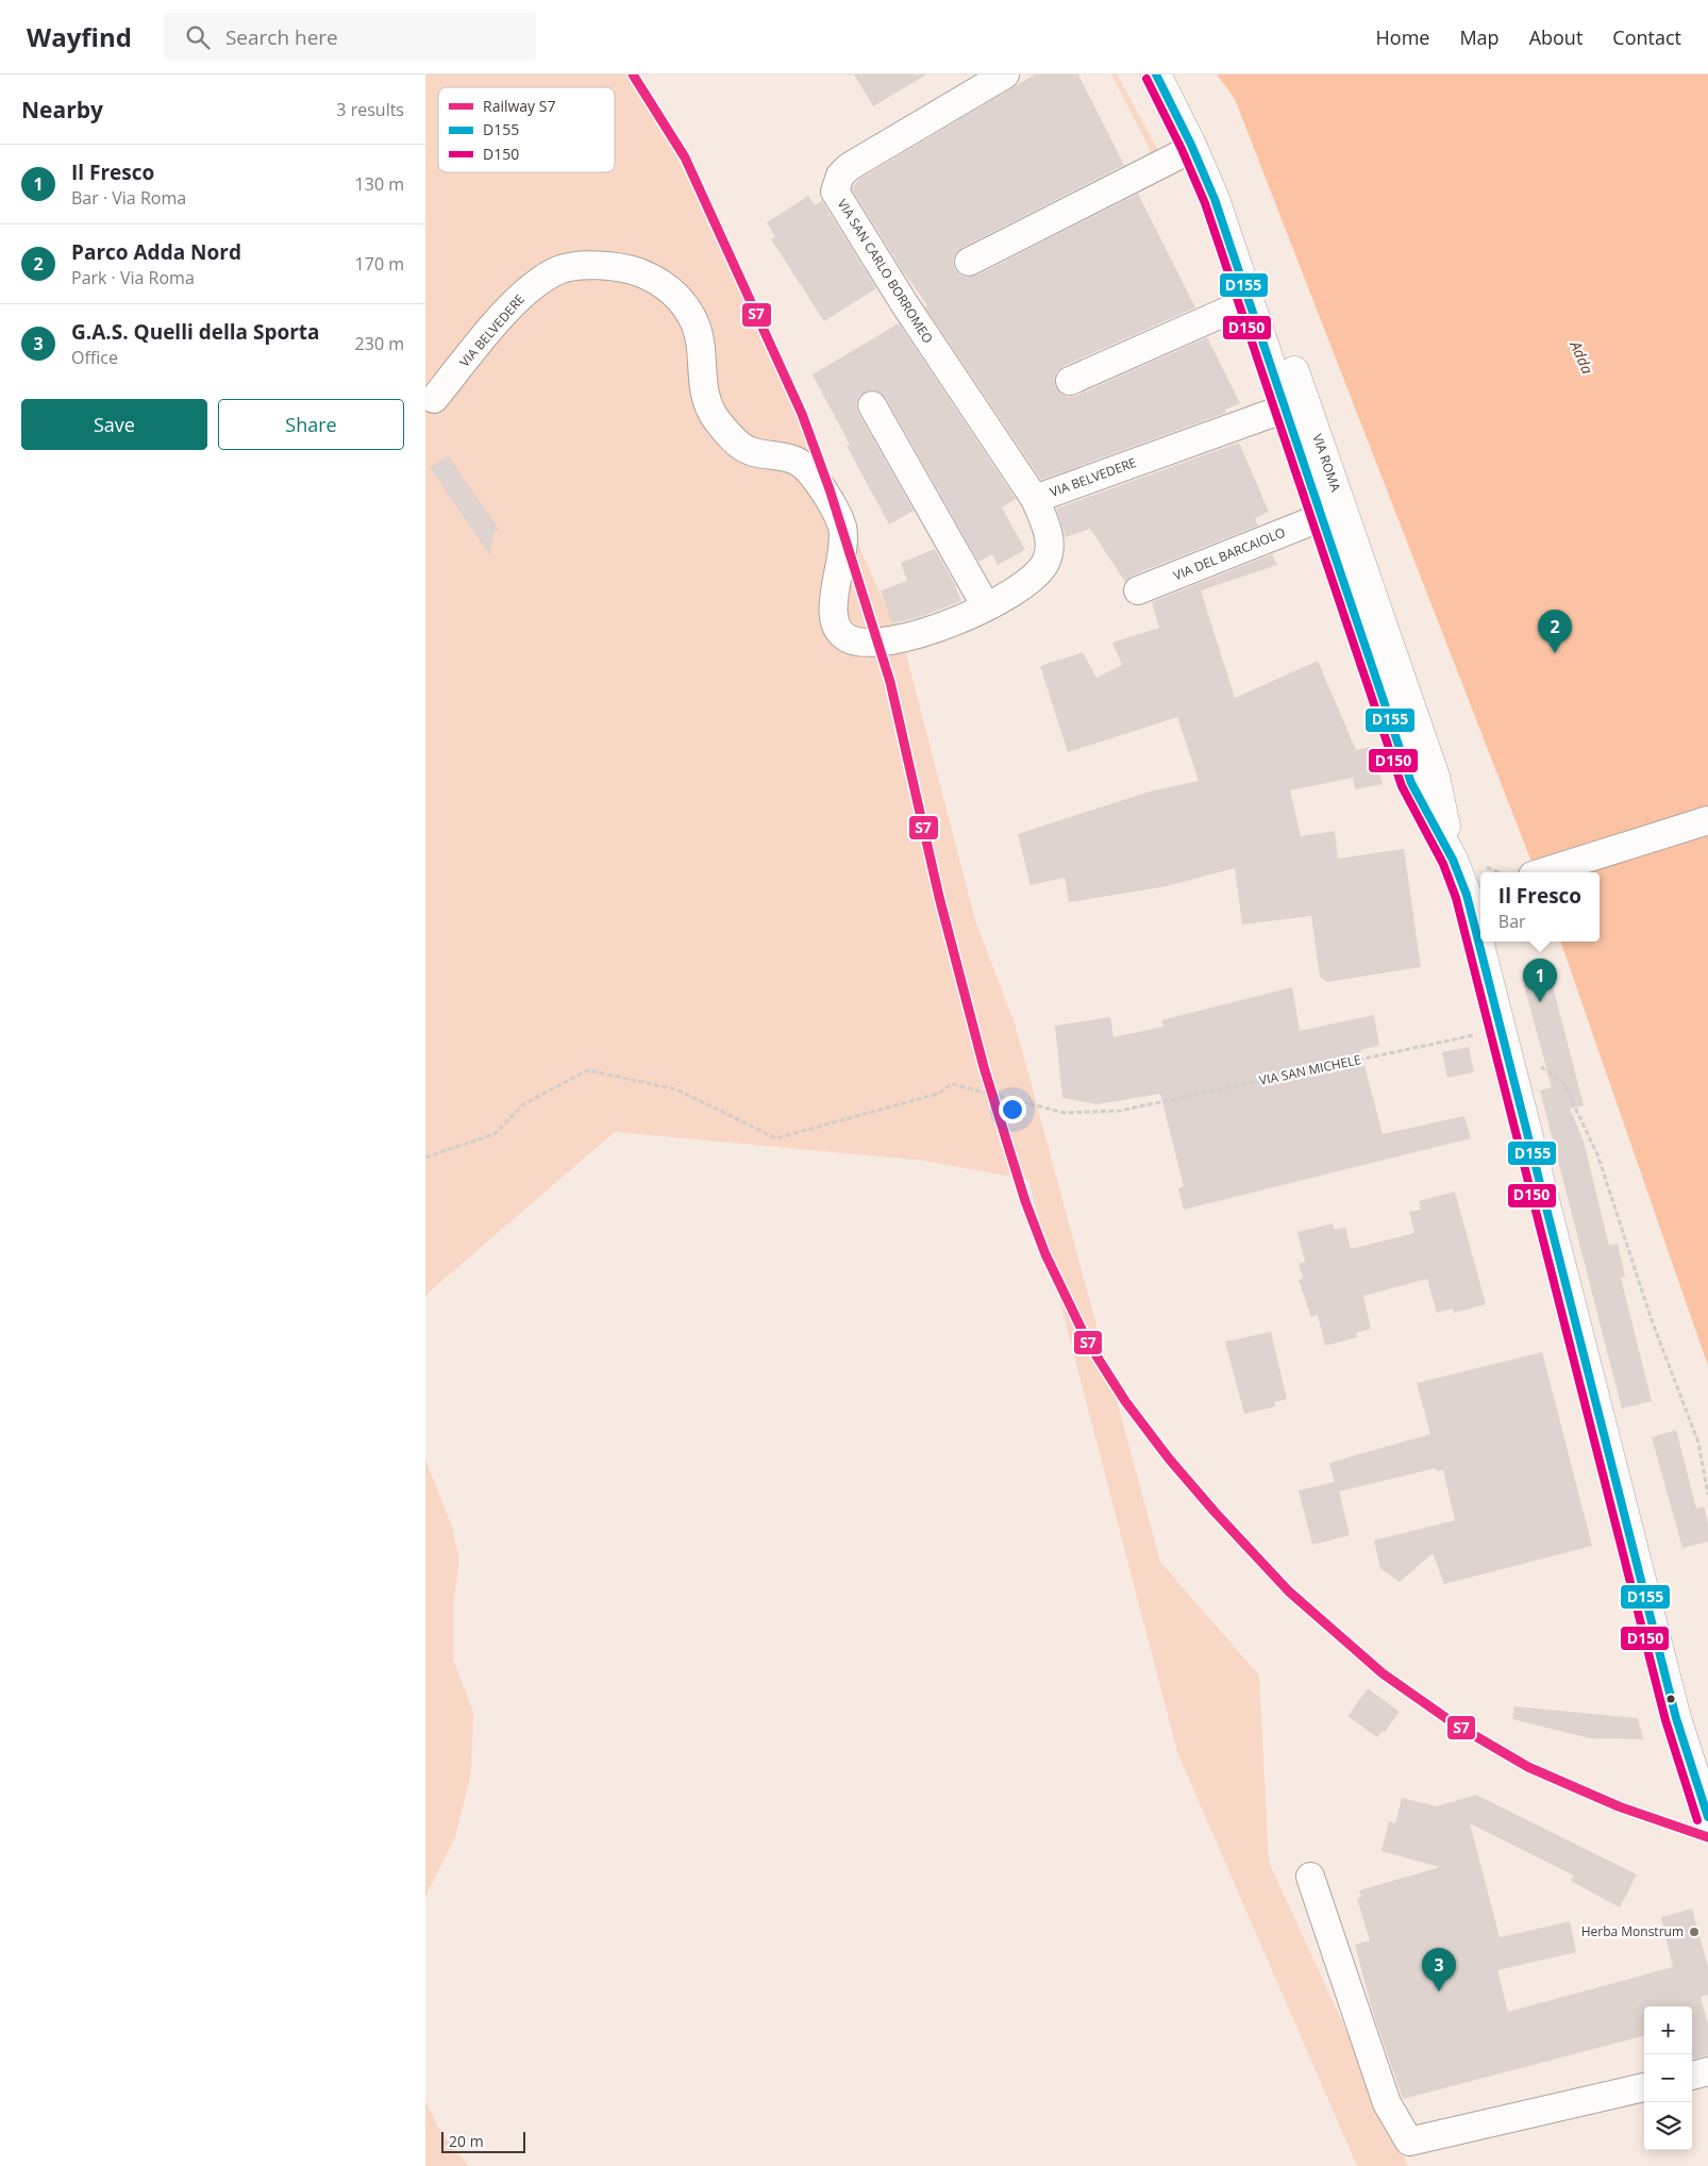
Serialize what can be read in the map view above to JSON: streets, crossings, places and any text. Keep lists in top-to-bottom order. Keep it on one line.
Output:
{"streets":{"main road":["VIA ROMA"],"street":["VIA SAN CARLO BORROMEO","VIA BELVEDERE","VIA DEL BARCAIOLO"],"path":["VIA SAN MICHELE"]},"crossings":[["VIA SAN CARLO BORROMEO","VIA BELVEDERE"],["VIA BELVEDERE","VIA ROMA"],["VIA ROMA","VIA DEL BARCAIOLO"],["VIA ROMA","VIA SAN MICHELE"]],"water":["Adda"],"places":["Herba Monstrum"],"lines":["rail line S7","transit line D155","transit line D150"],"legend":["Railway S7","D155","D150"],"scale_bar":"20 m","page":{"header":"Wayfind","search":"Search here","nav":["Home","Map","About","Contact"],"heading":["Nearby","3 results"],"list":[{"mark":"1","name":"Il Fresco","note":"Bar · Via Roma","value":"130 m"},{"mark":"2","name":"Parco Adda Nord","note":"Park · Via Roma","value":"170 m"},{"mark":"3","name":"G.A.S. Quelli della Sporta","note":"Office","value":"230 m"}],"buttons":["Save","Share"],"pins":["2","1","3"],"popup":["Il Fresco","Bar"],"map_buttons":["+","−"],"scale":"20 m"}}
